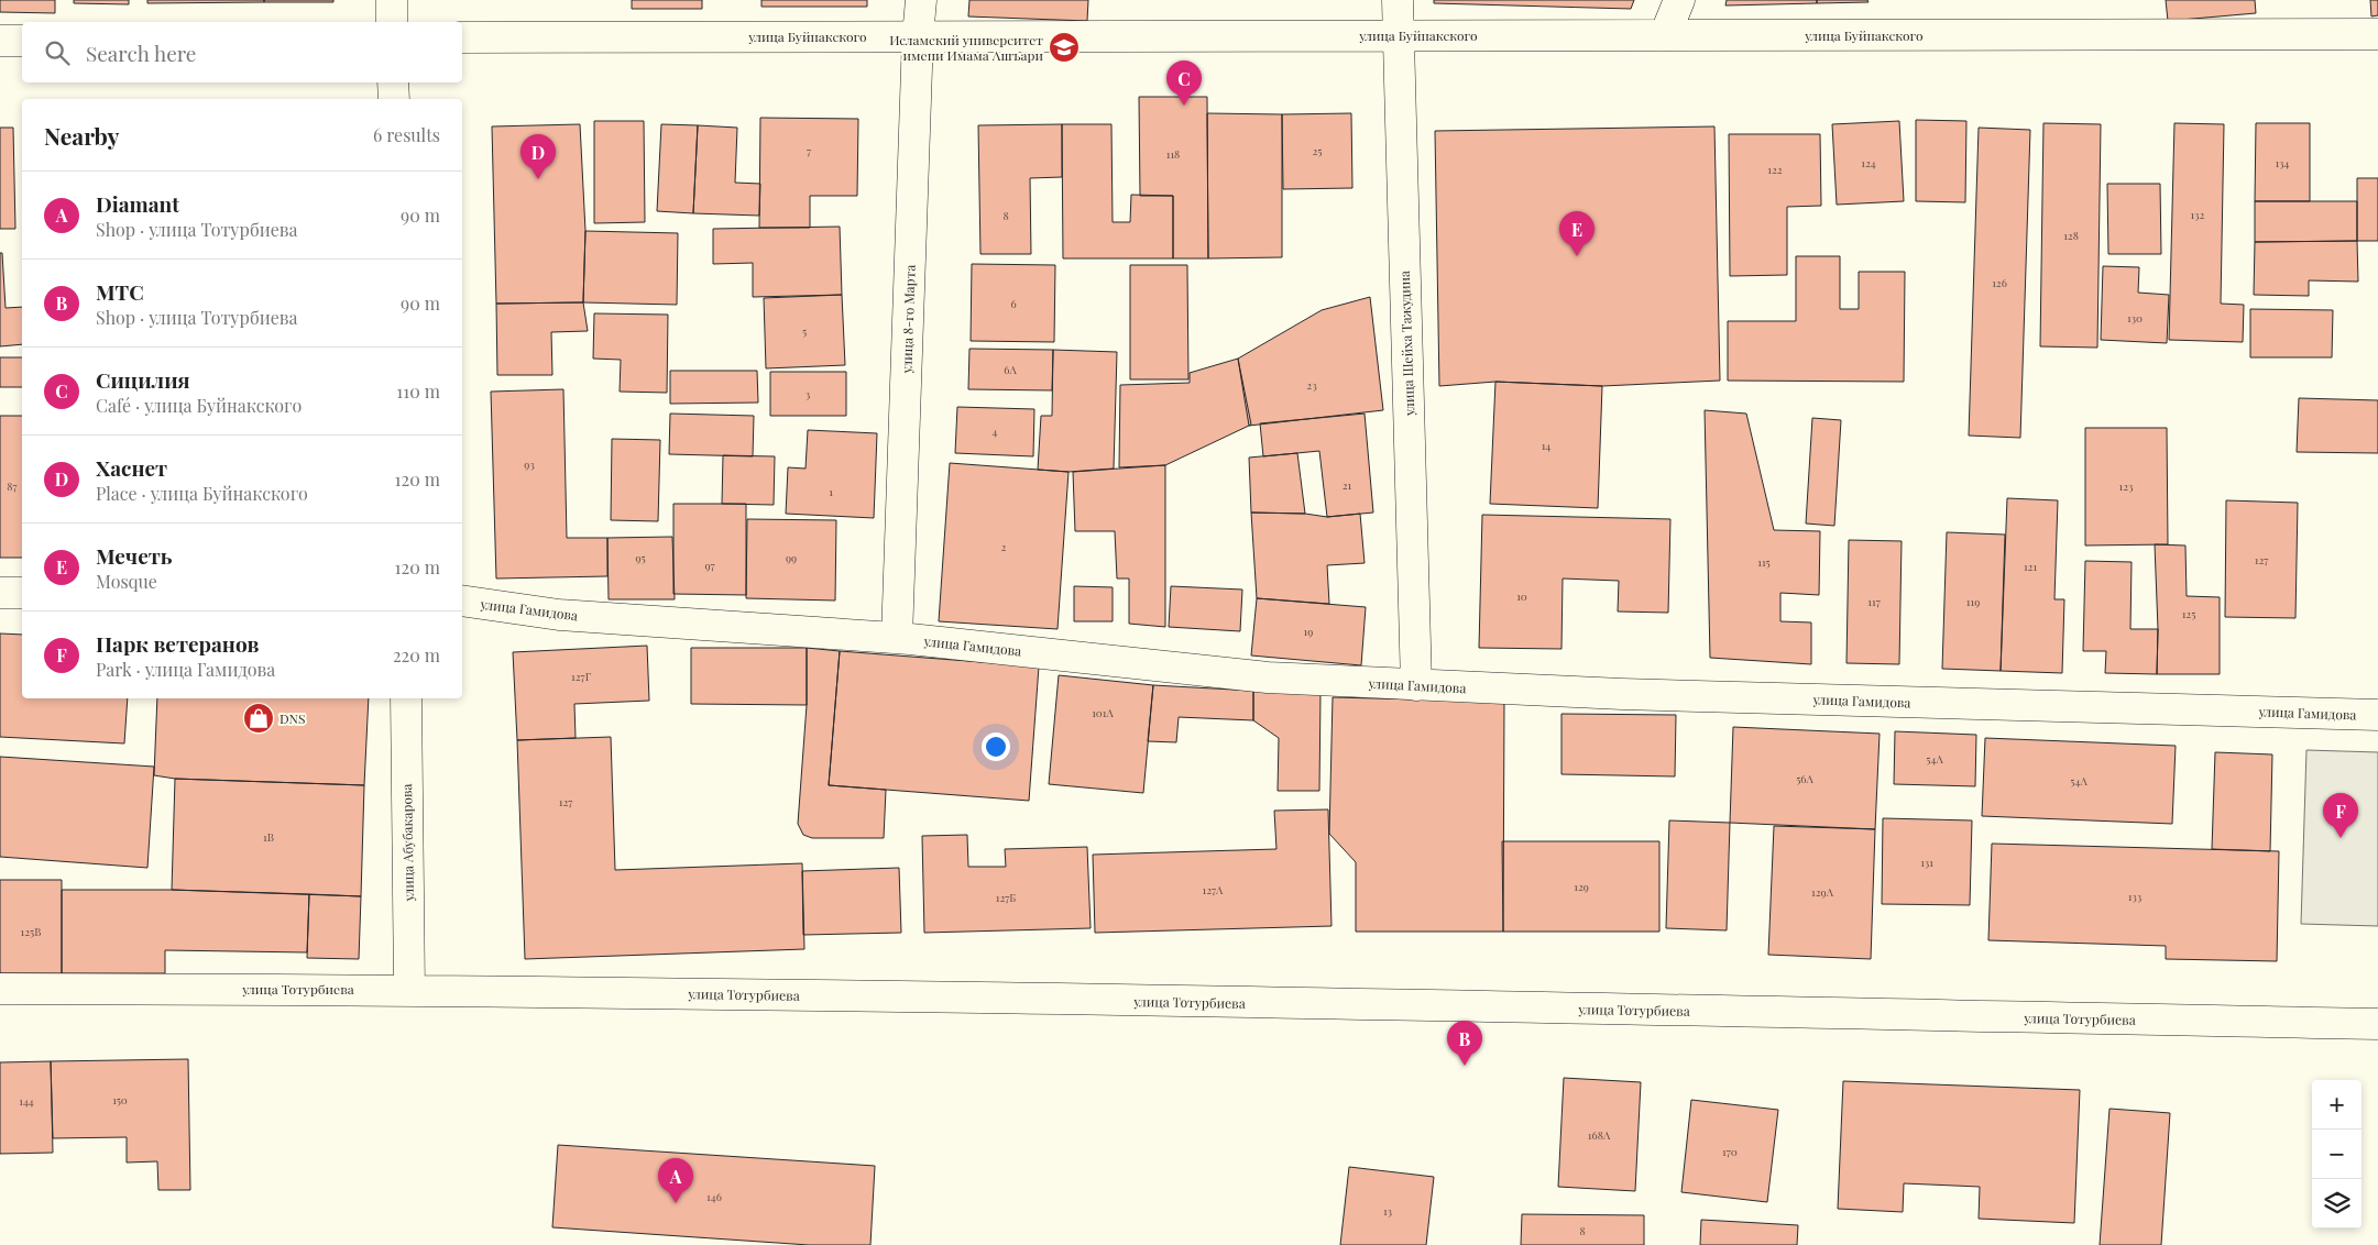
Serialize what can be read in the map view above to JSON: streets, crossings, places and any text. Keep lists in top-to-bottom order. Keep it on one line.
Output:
{"streets":{"street":["улица Буйнакского","улица 8-го Марта","улица Шейха Тажудина","улица Гамидова","улица Абубакарова","улица Тотурбиева"]},"crossings":[["улица Буйнакского","улица 8-го Марта"],["улица Буйнакского","улица Шейха Тажудина"],["улица 8-го Марта","улица Гамидова"],["улица Шейха Тажудина","улица Гамидова"],["улица Абубакарова","улица Тотурбиева"]],"places":{"school or university":["Исламский университет имени Имама Ашъари"],"shop":["DNS"]},"house_numbers":["7","25","118","124","134","122","132","8","128","126","6","130","5","6А","23","3","4","14","93","21","87","123","1","2","95","99","127","115","97","121","10","117","119","125","19","127Г","101А","54А","56А","54А","127","1В","131","129","127А","129А","133","127Б","125В","150","144","168А","170","146","13","8"],"page":{"search":"Search here","pins":["C","D","E","F","B","A"],"heading":["Nearby","6 results"],"list":[{"mark":"A","name":"Diamant","note":"Shop · улица Тотурбиева","value":"90 m"},{"mark":"B","name":"МТС","note":"Shop · улица Тотурбиева","value":"90 m"},{"mark":"C","name":"Сицилия","note":"Café · улица Буйнакского","value":"110 m"},{"mark":"D","name":"Хаснет","note":"Place · улица Буйнакского","value":"120 m"},{"mark":"E","name":"Мечеть","note":"Mosque","value":"120 m"},{"mark":"F","name":"Парк ветеранов","note":"Park · улица Гамидова","value":"220 m"}],"map_buttons":["+","−"]}}
